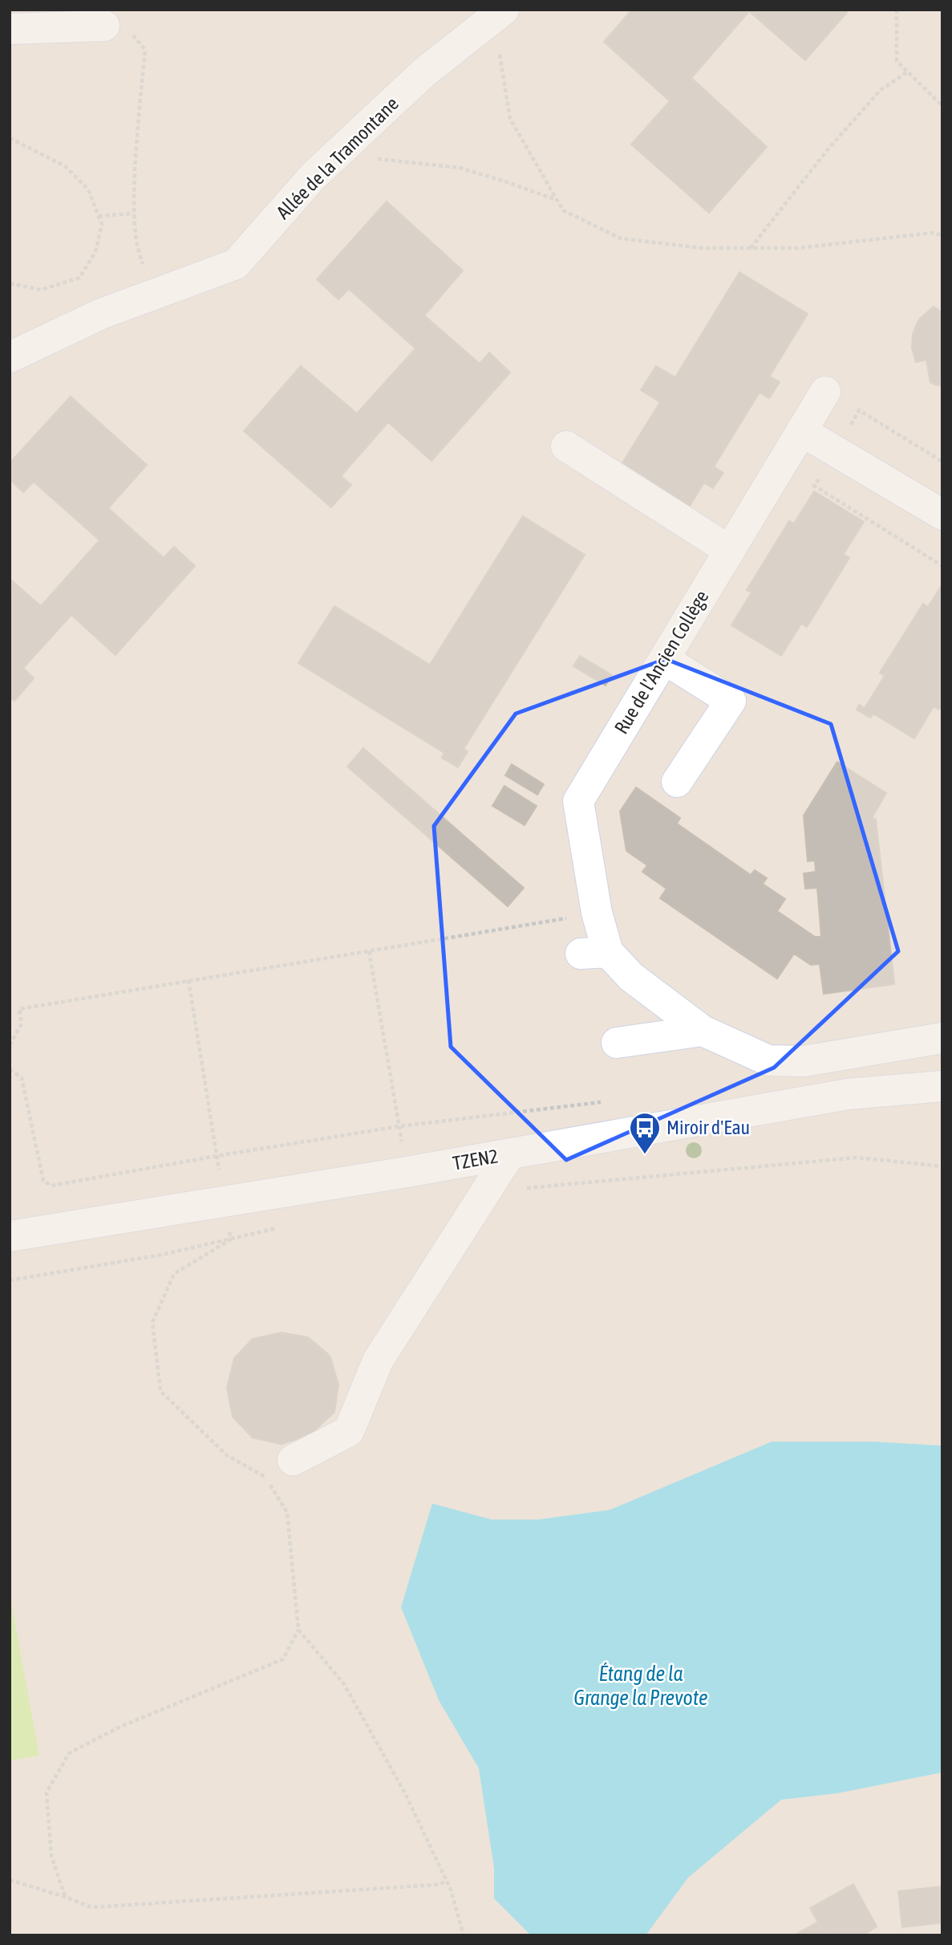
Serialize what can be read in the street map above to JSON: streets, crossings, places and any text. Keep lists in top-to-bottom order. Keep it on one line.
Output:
{"streets":{"street":["Allée de la Tramontane","Rue de l'Ancien Collège","TZEN2"]},"water":["Étang de la Grange la Prevote"],"places":{"bus stop":["Miroir d'Eau"]}}
